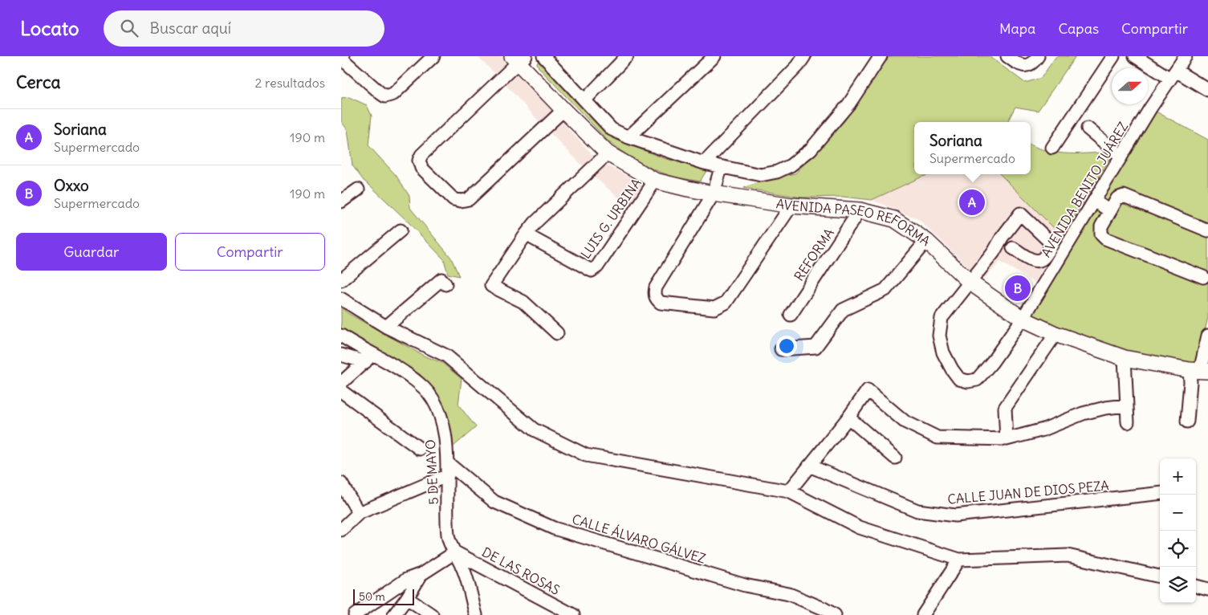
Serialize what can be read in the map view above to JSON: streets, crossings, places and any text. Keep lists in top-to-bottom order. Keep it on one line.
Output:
{"streets":{"main road":["AVENIDA PASEO REFORMA"],"street":["AVENIDA BENITO JUÁREZ","LUIS G. URBINA","REFORMA","5 DE MAYO","CALLE JUAN DE DIOS PEZA","CALLE ÁLVARO GÁLVEZ","DE LAS ROSAS"]},"crossings":[["AVENIDA BENITO JUÁREZ","AVENIDA PASEO REFORMA"],["LUIS G. URBINA","AVENIDA PASEO REFORMA"],["AVENIDA PASEO REFORMA","REFORMA"],["5 DE MAYO","CALLE ÁLVARO GÁLVEZ"],["5 DE MAYO","DE LAS ROSAS"]],"scale_bar":"50 m","north":"right","page":{"header":"Locato","search":"Buscar aquí","nav":["Mapa","Capas","Compartir"],"heading":["Cerca","2 resultados"],"list":[{"mark":"A","name":"Soriana","note":"Supermercado","value":"190 m"},{"mark":"B","name":"Oxxo","note":"Supermercado","value":"190 m"}],"popup":["Soriana","Supermercado"],"pins":["A","B"],"buttons":["Guardar","Compartir"],"map_buttons":["+","−"],"scale":"50 m"}}
